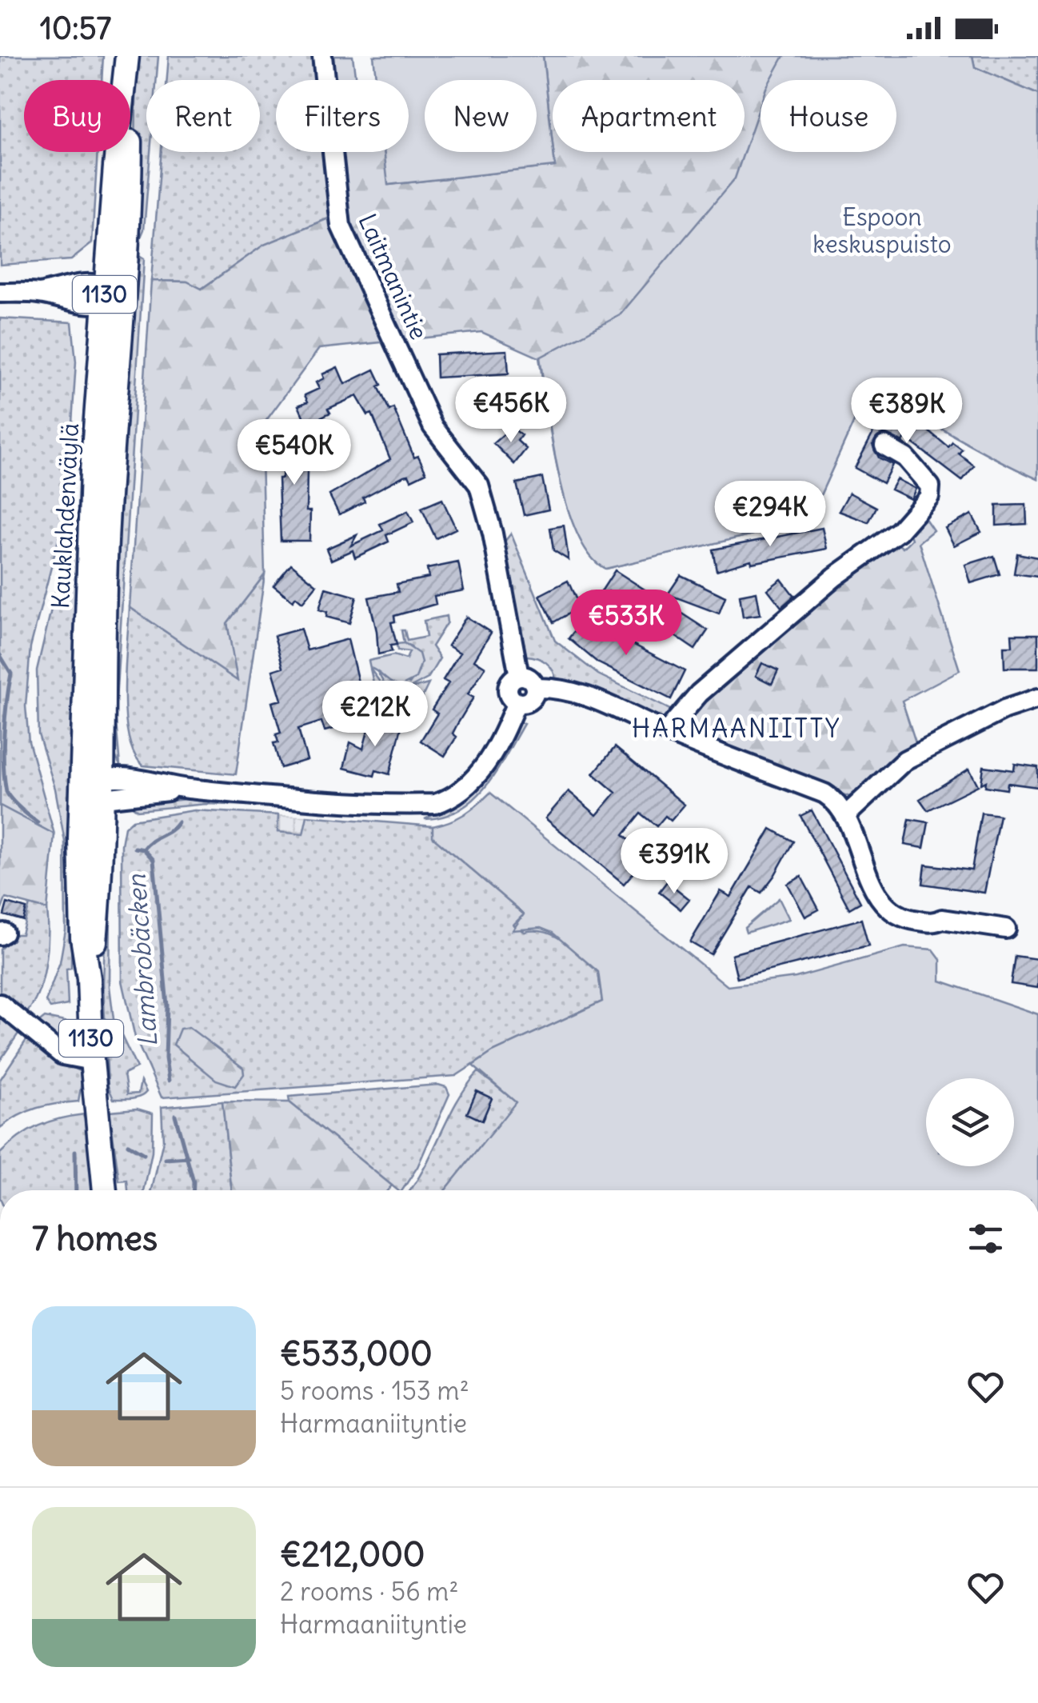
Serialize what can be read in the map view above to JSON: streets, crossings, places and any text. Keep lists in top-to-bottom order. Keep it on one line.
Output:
{"streets":{"main road":["1130","Kauklahdenväylä"],"street":["Laitmanintie"]},"districts":["HARMAANIITTY"],"water":["Lambrobäcken"],"parks":["Espoon keskuspuisto"],"page":{"status":"10:57","chip":["Buy","Rent","Filters","New","Apartment","House"],"price":["€456K","€389K","€540K","€294K","€533K","€212K","€391K"],"heading":"7 homes","list":[{"name":"€533,000","note":"5 rooms · 153 m² · Harmaaniityntie"},{"name":"€212,000","note":"2 rooms · 56 m² · Harmaaniityntie"}]}}
